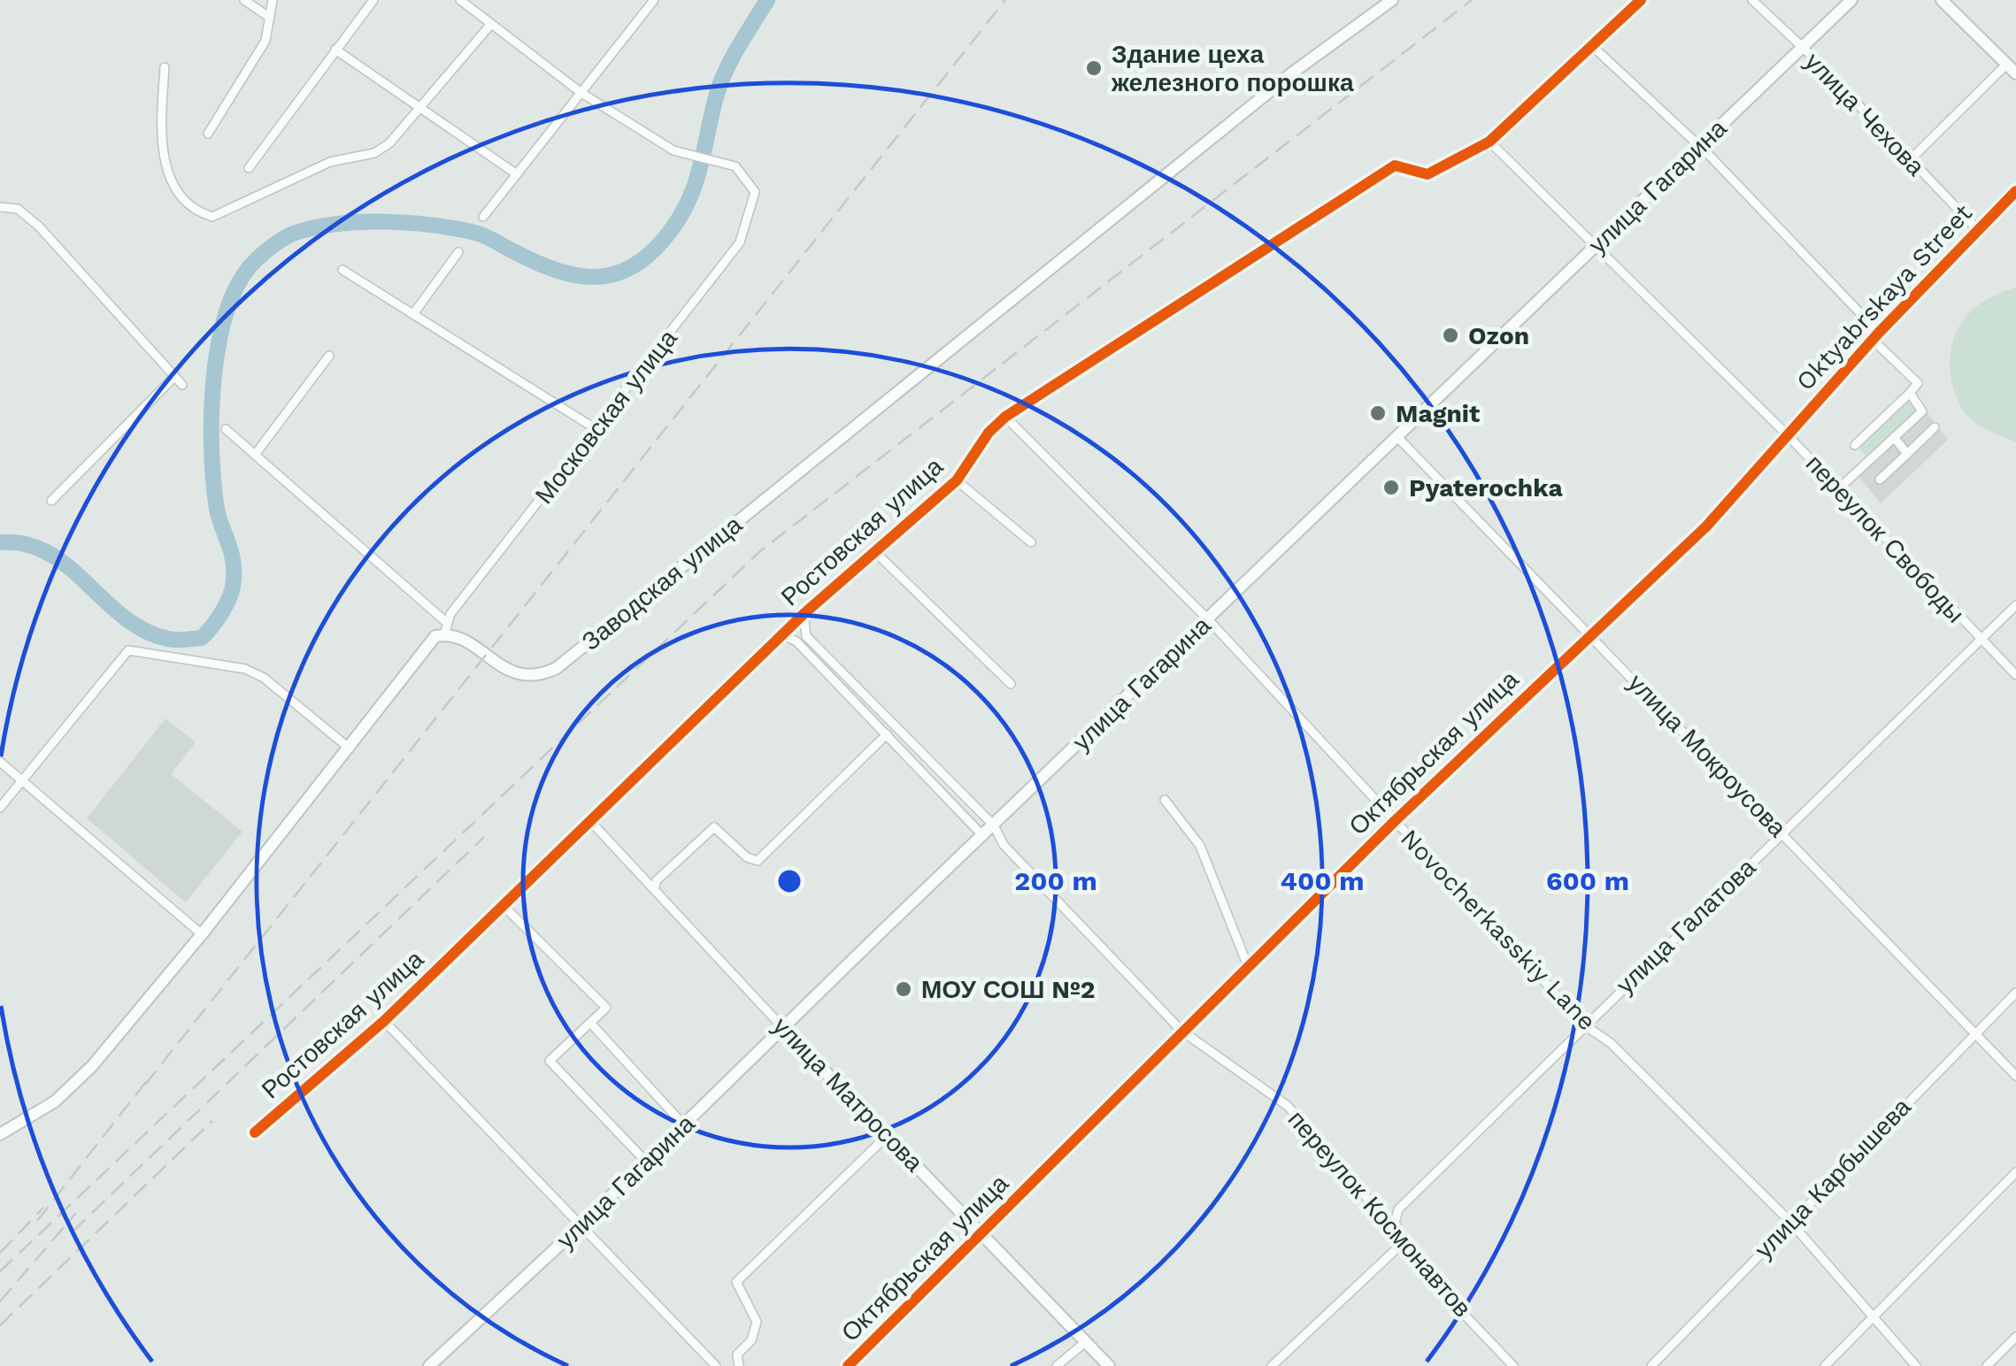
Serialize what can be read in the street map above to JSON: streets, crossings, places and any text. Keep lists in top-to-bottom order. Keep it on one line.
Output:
{"streets":{"main road":["улица Гагарина","Заводская улица","улица Матросова"],"street":["улица Чехова","Oktyabrskaya Street","Московская улица","Ростовская улица","переулок Свободы","Октябрьская улица","улица Мокроусова","улица Галатова","Novocherkasskiy Lane","улица Карбышева","переулок Космонавтов"]},"crossings":[["улица Чехова","улица Гагарина"],["улица Чехова","Oktyabrskaya Street"],["улица Гагарина","переулок Свободы"],["улица Гагарина","улица Мокроусова"],["улица Гагарина","Novocherkasskiy Lane"],["улица Гагарина","улица Матросова"],["улица Гагарина","переулок Космонавтов"],["Oktyabrskaya Street","переулок Свободы"],["Oktyabrskaya Street","Октябрьская улица"],["Московская улица","Заводская улица"],["Ростовская улица","переулок Свободы"],["Ростовская улица","Novocherkasskiy Lane"],["Ростовская улица","улица Матросова"],["Ростовская улица","переулок Космонавтов"],["переулок Свободы","Октябрьская улица"],["переулок Свободы","улица Галатова"],["Октябрьская улица","улица Мокроусова"],["Октябрьская улица","Novocherkasskiy Lane"],["Октябрьская улица","улица Матросова"],["Октябрьская улица","переулок Космонавтов"],["улица Мокроусова","улица Галатова"],["улица Мокроусова","улица Карбышева"],["улица Галатова","Novocherkasskiy Lane"],["улица Галатова","переулок Космонавтов"],["Novocherkasskiy Lane","улица Карбышева"]],"places":["Здание цеха железного порошка","Ozon","Magnit","Pyaterochka","МОУ СОШ №2"],"rings":["200 m","400 m","600 m"]}
